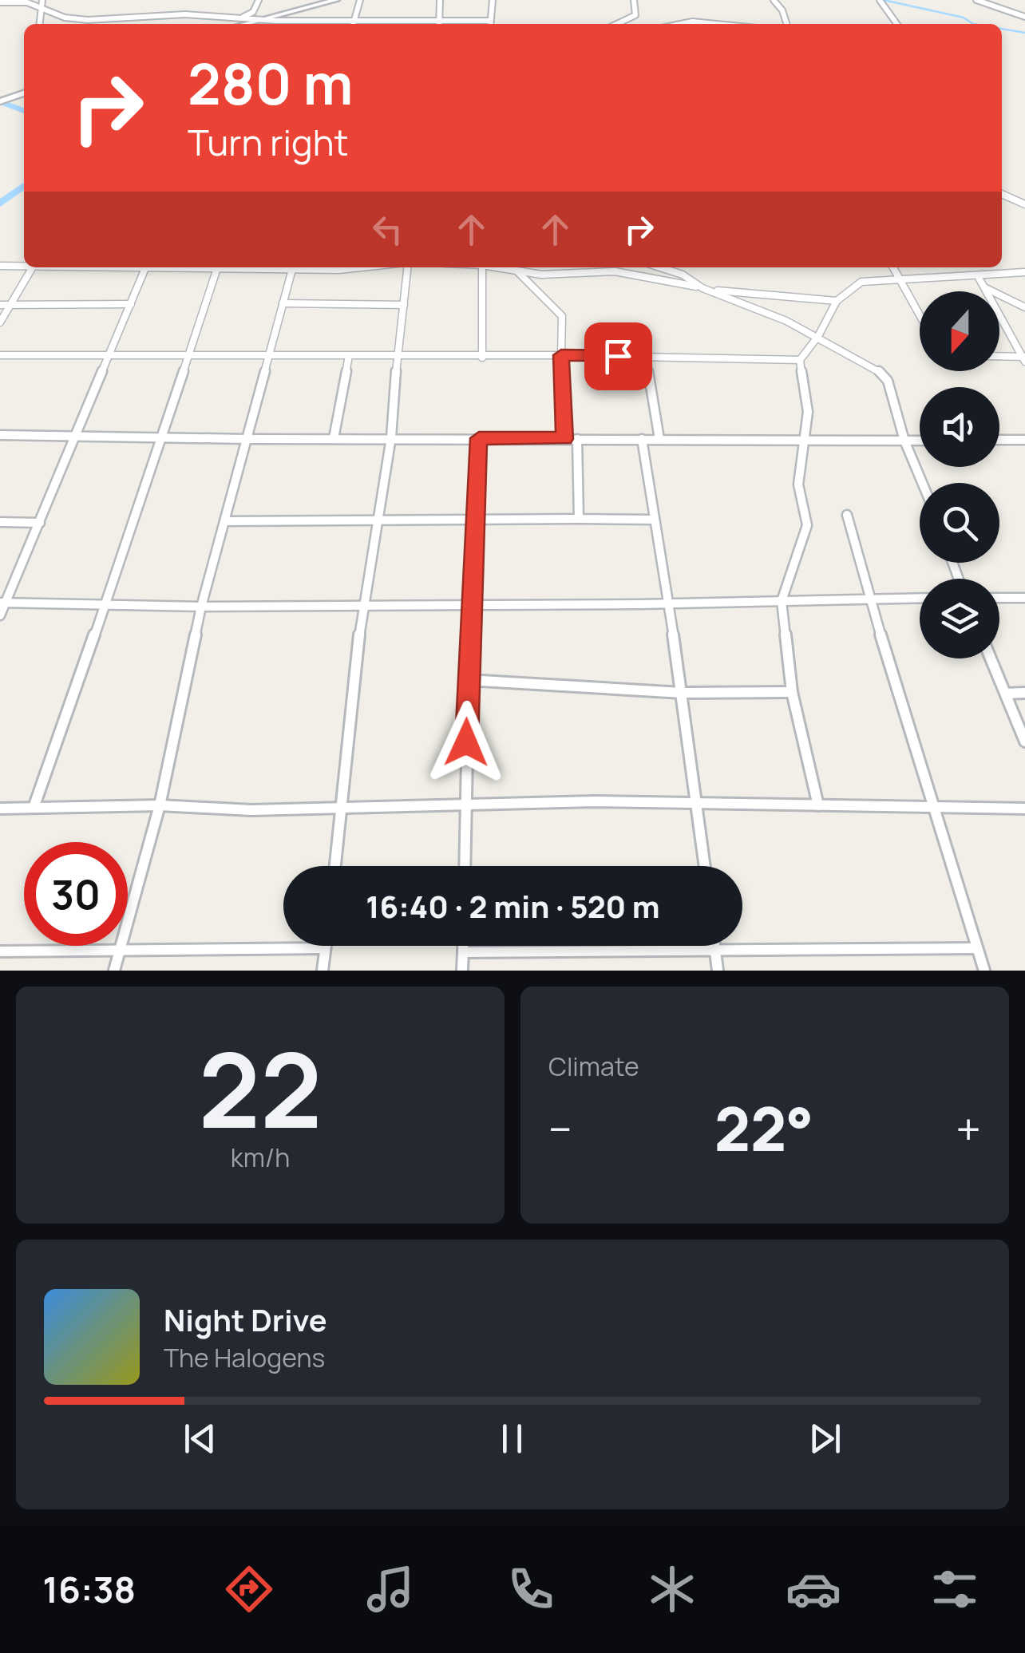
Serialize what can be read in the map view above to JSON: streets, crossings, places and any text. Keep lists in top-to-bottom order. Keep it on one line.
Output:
{"north":"bottom","page":{"turn":["280 m","Turn right"],"limit":"30","trip":"16:40 · 2 min · 520 m","tile":[["22","km/h"],"Climate"],"heat":["−","22°","+"],"song":["Night Drive","The Halogens"],"tabs":"16:38"}}
